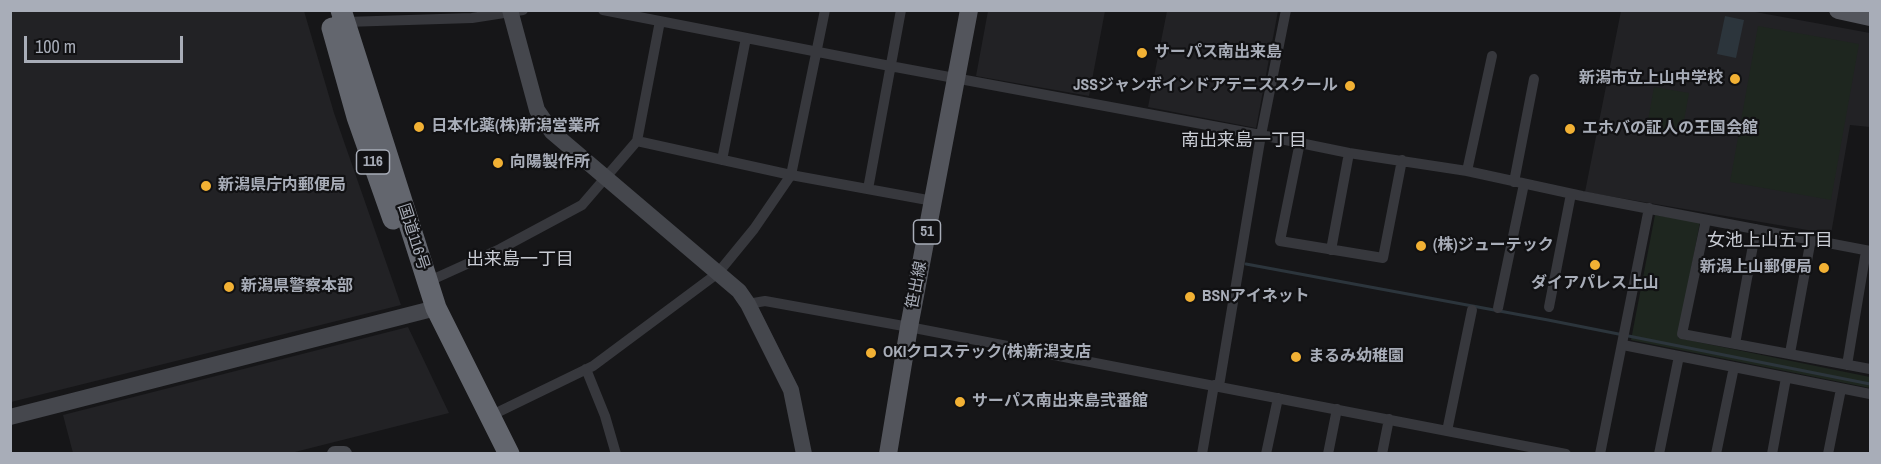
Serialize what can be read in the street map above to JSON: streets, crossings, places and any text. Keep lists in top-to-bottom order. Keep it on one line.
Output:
{"streets":{"highway":["116","国道116号"],"main road":["51","笹出線"]},"districts":["南出来島一丁目","女池上山五丁目","出来島一丁目"],"places":["サーパス南出来島","新潟市立上山中学校","JSSジャンボインドアテニススクール","日本化薬(株)新潟営業所","エホバの証人の王国会館","向陽製作所","新潟県庁内郵便局","(株)ジューテック","ダイアパレス上山","新潟上山郵便局","新潟県警察本部","BSNアイネット","OKIクロステック(株)新潟支店","まるみ幼稚園","サーパス南出来島弐番館"],"scale_bar":"100 m"}
